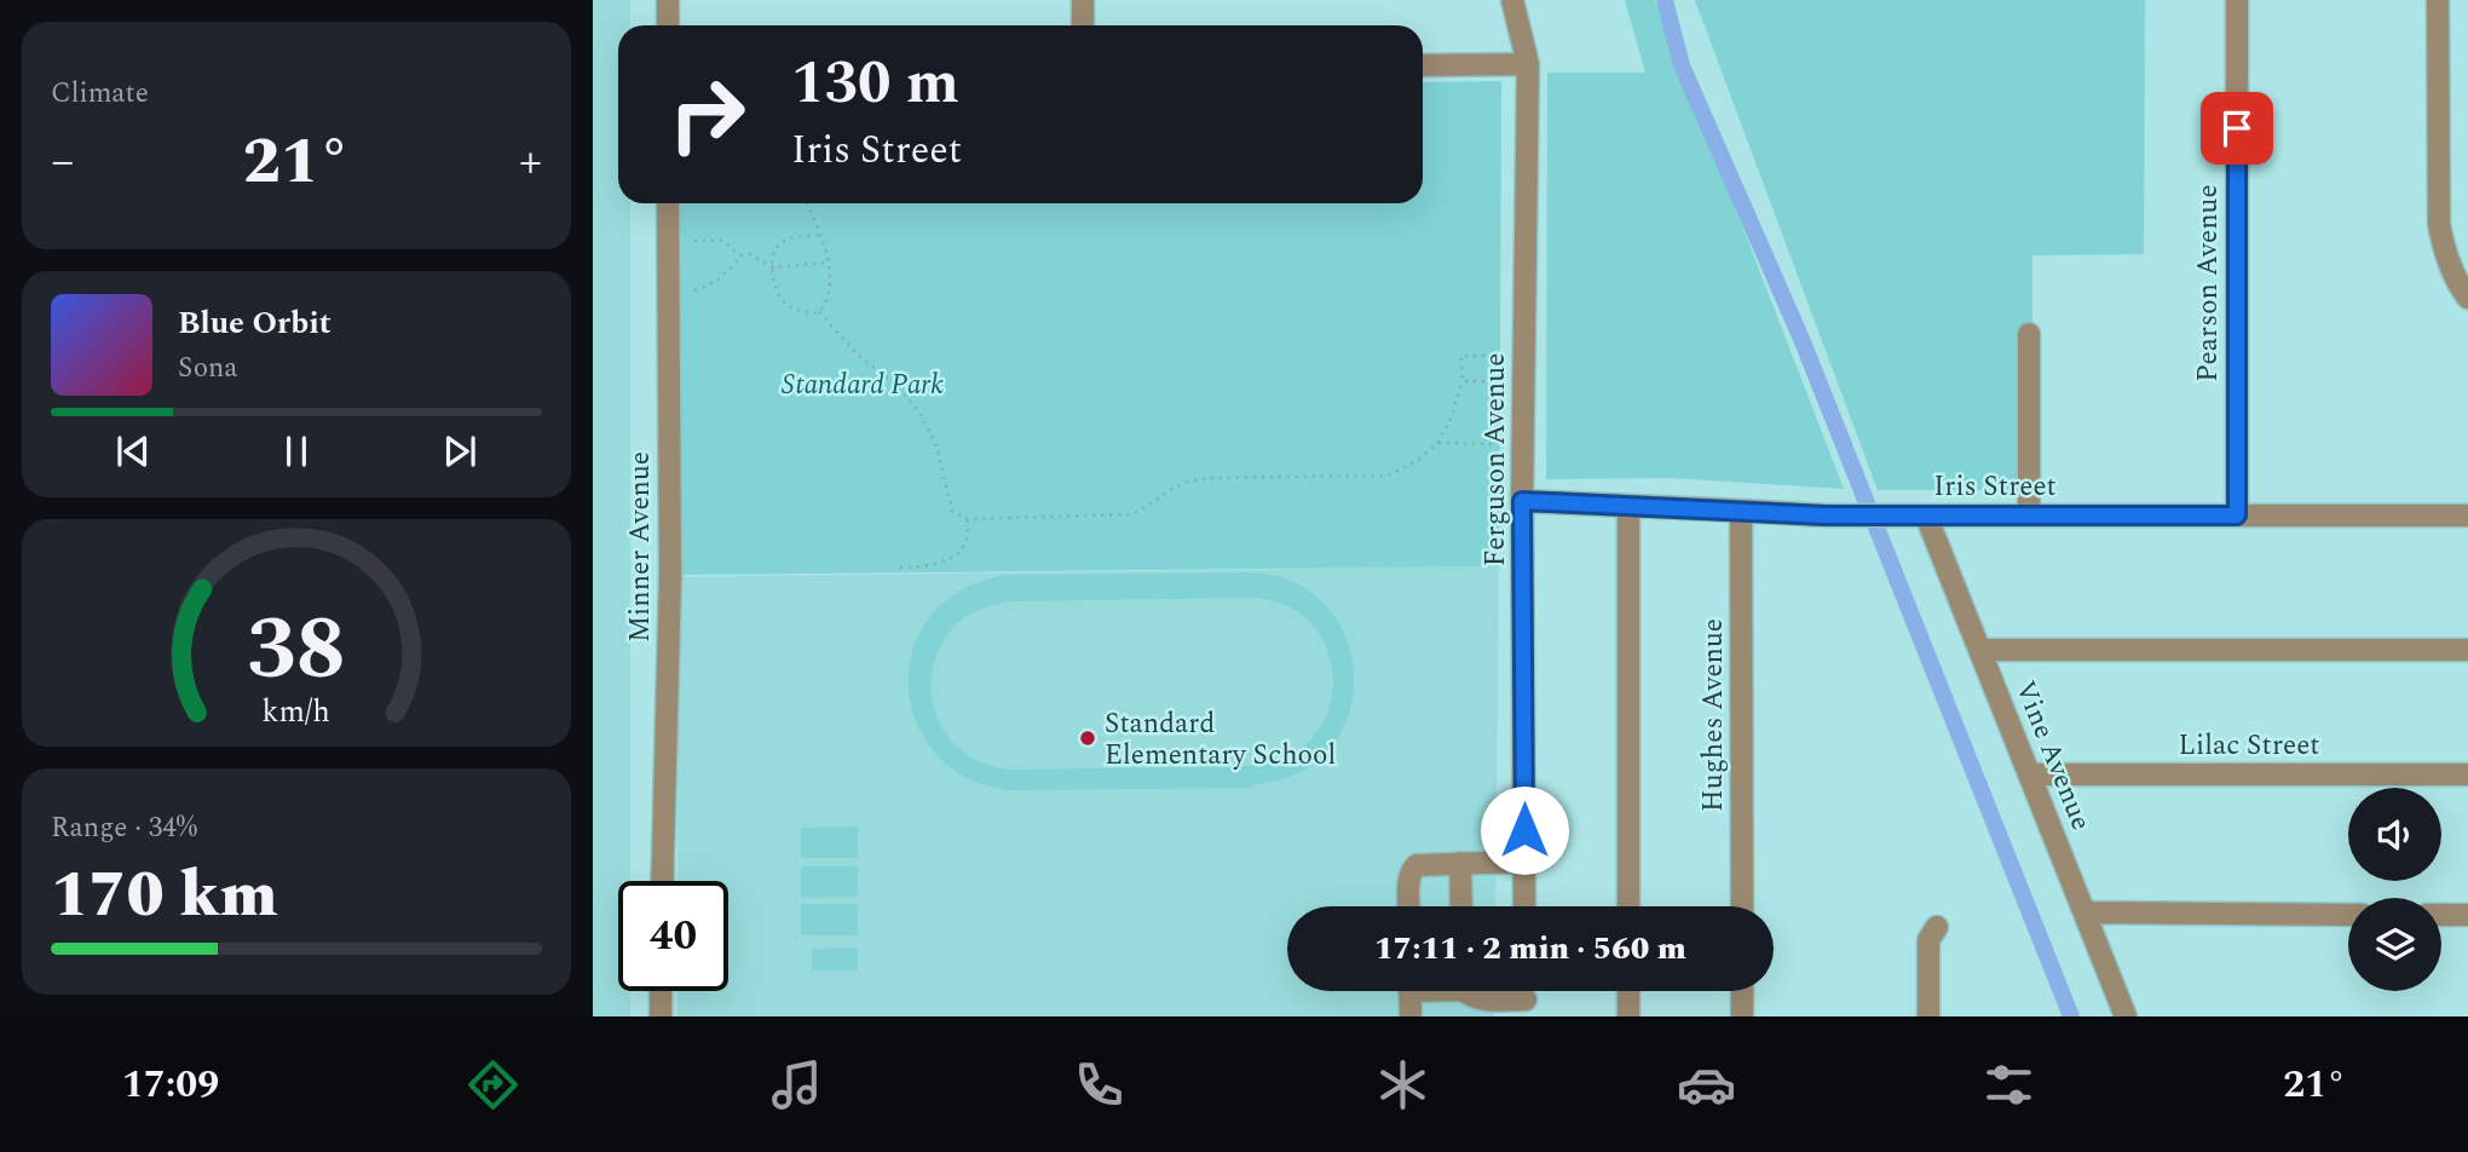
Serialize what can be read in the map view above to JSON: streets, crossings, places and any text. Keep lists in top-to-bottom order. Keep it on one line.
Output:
{"streets":{"street":["Pearson Avenue","Ferguson Avenue","Iris Street","Minner Avenue","Hughes Avenue","Lilac Street","Vine Avenue"]},"crossings":[["Pearson Avenue","Iris Street"],["Ferguson Avenue","Iris Street"],["Iris Street","Hughes Avenue"],["Iris Street","Vine Avenue"],["Lilac Street","Vine Avenue"]],"parks":["Standard Park"],"places":["Standard Elementary School"],"page":{"tile":["Climate",["Range · 34%","170 km"]],"turn":["130 m","Iris Street"],"heat":["−","21°","+"],"song":["Blue Orbit","Sona"],"limit":"40","trip":"17:11 · 2 min · 560 m","tabs":["17:09","21°"],"gauge":["38","km/h"]}}
